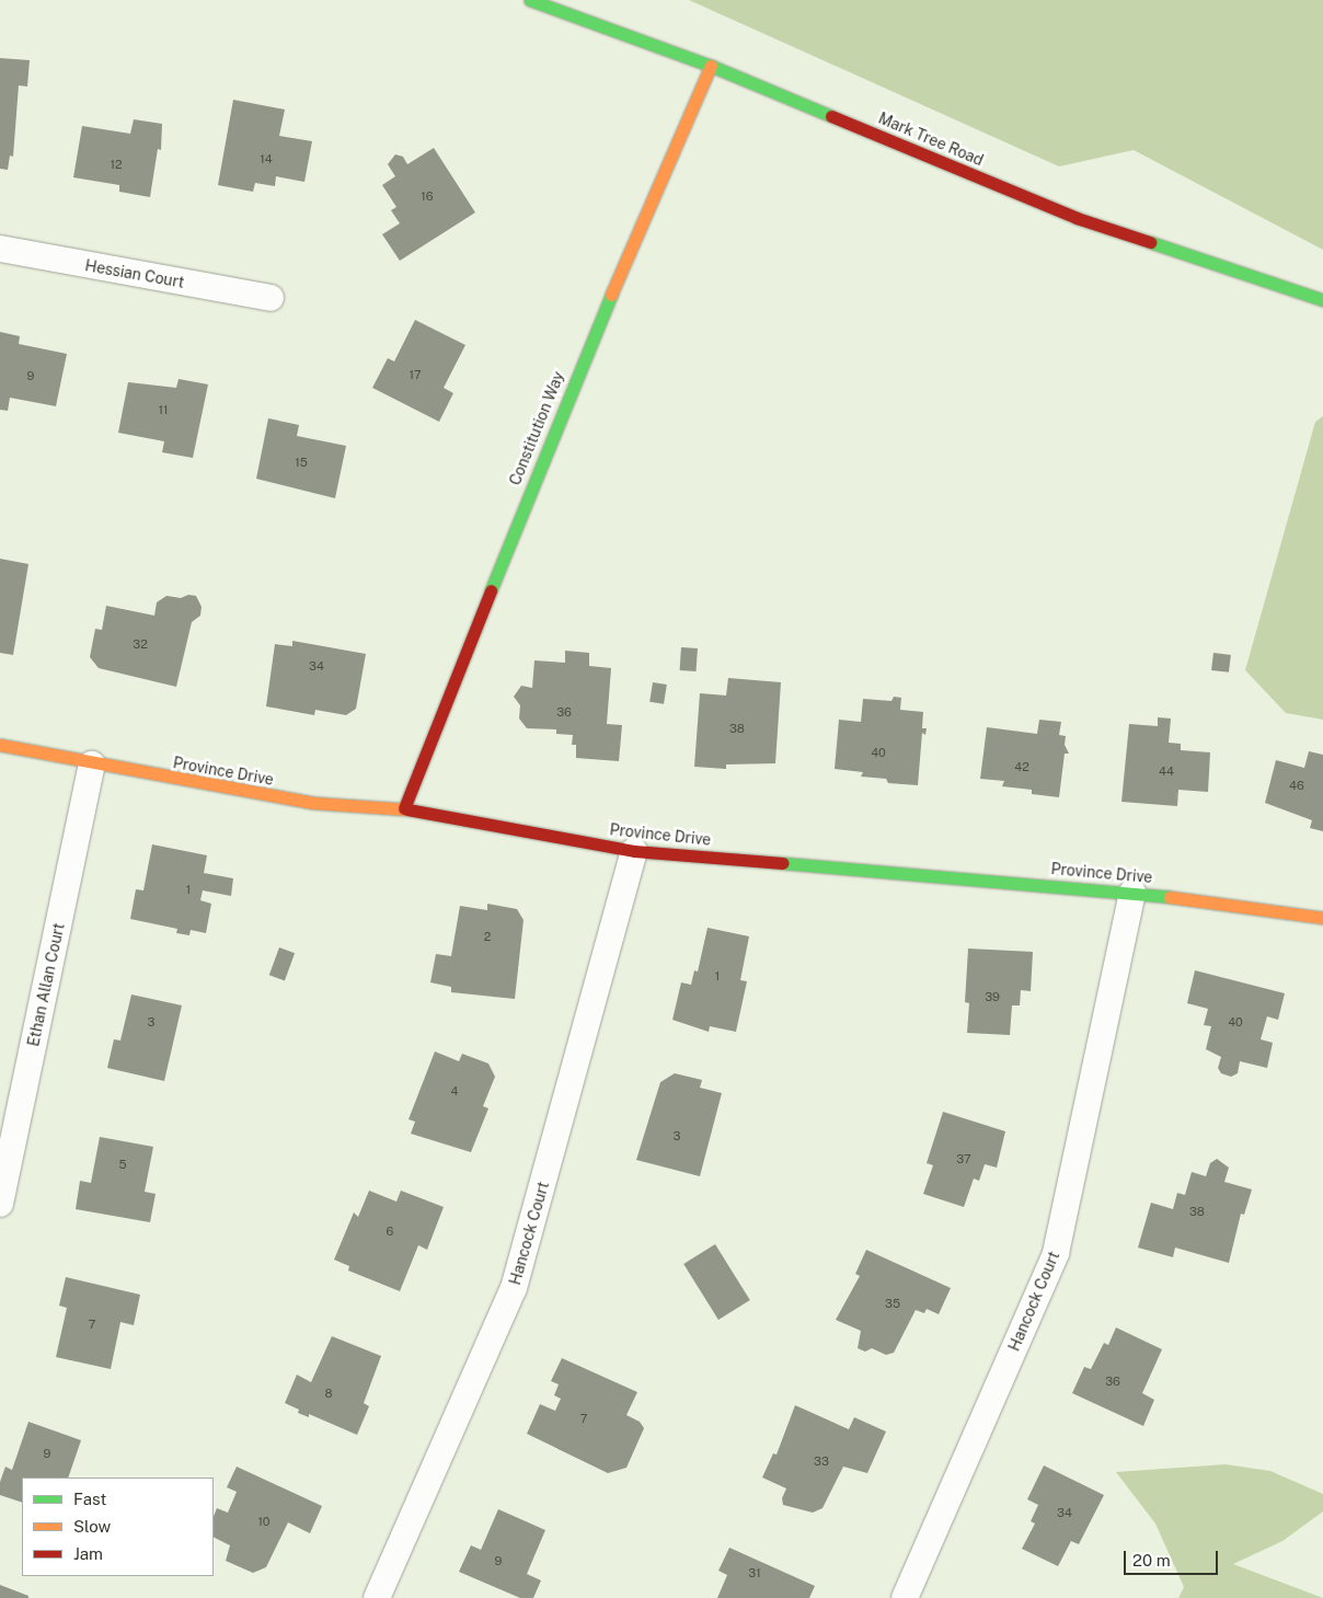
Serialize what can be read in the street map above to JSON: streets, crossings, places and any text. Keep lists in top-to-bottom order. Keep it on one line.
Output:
{"streets":{"street":["Mark Tree Road","Hessian Court","Constitution Way","Province Drive","Ethan Allan Court","Hancock Court"]},"crossings":[["Mark Tree Road","Constitution Way"],["Constitution Way","Province Drive"],["Province Drive","Ethan Allan Court"],["Province Drive","Hancock Court"]],"house_numbers":["14","12","16","17","9","11","15","32","34","36","38","40","42","44","46","1","2","1","39","3","40","4","3","37","5","38","6","35","7","36","8","7","9","33","34","10","9","31"],"legend":["Fast","Slow","Jam"],"scale_bar":"20 m"}
